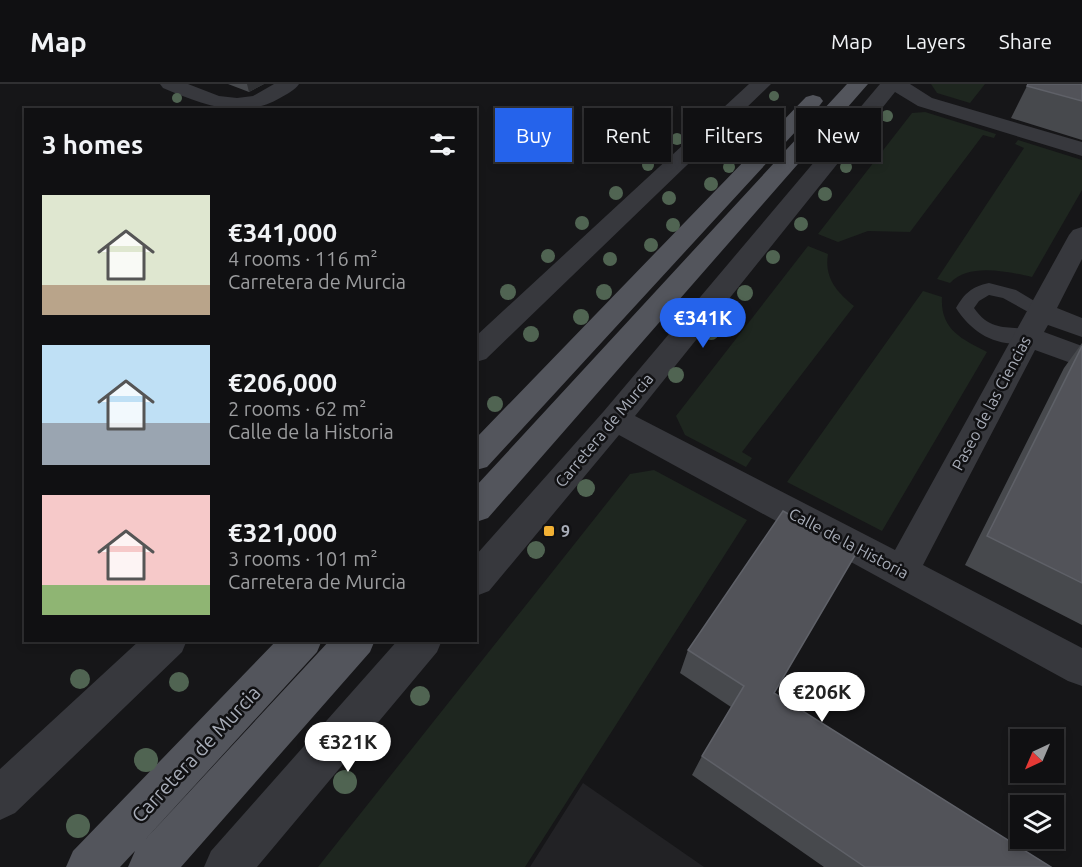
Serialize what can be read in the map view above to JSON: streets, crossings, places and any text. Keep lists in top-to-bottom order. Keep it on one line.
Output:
{"streets":{"main road":["Carretera de Murcia"],"street":["Paseo de las Ciencias","Calle de la Historia"]},"crossings":[["Paseo de las Ciencias","Calle de la Historia"],["Carretera de Murcia","Calle de la Historia"]],"places":{"transit":["9"]},"north":"bottom left","page":{"header":"Map","nav":["Map","Layers","Share"],"chip":["Buy","Rent","Filters","New"],"heading":"3 homes","list":[{"name":"€341,000","note":"4 rooms · 116 m² · Carretera de Murcia"},{"name":"€206,000","note":"2 rooms · 62 m² · Calle de la Historia"},{"name":"€321,000","note":"3 rooms · 101 m² · Carretera de Murcia"}],"price":["€341K","€206K","€321K"]}}
